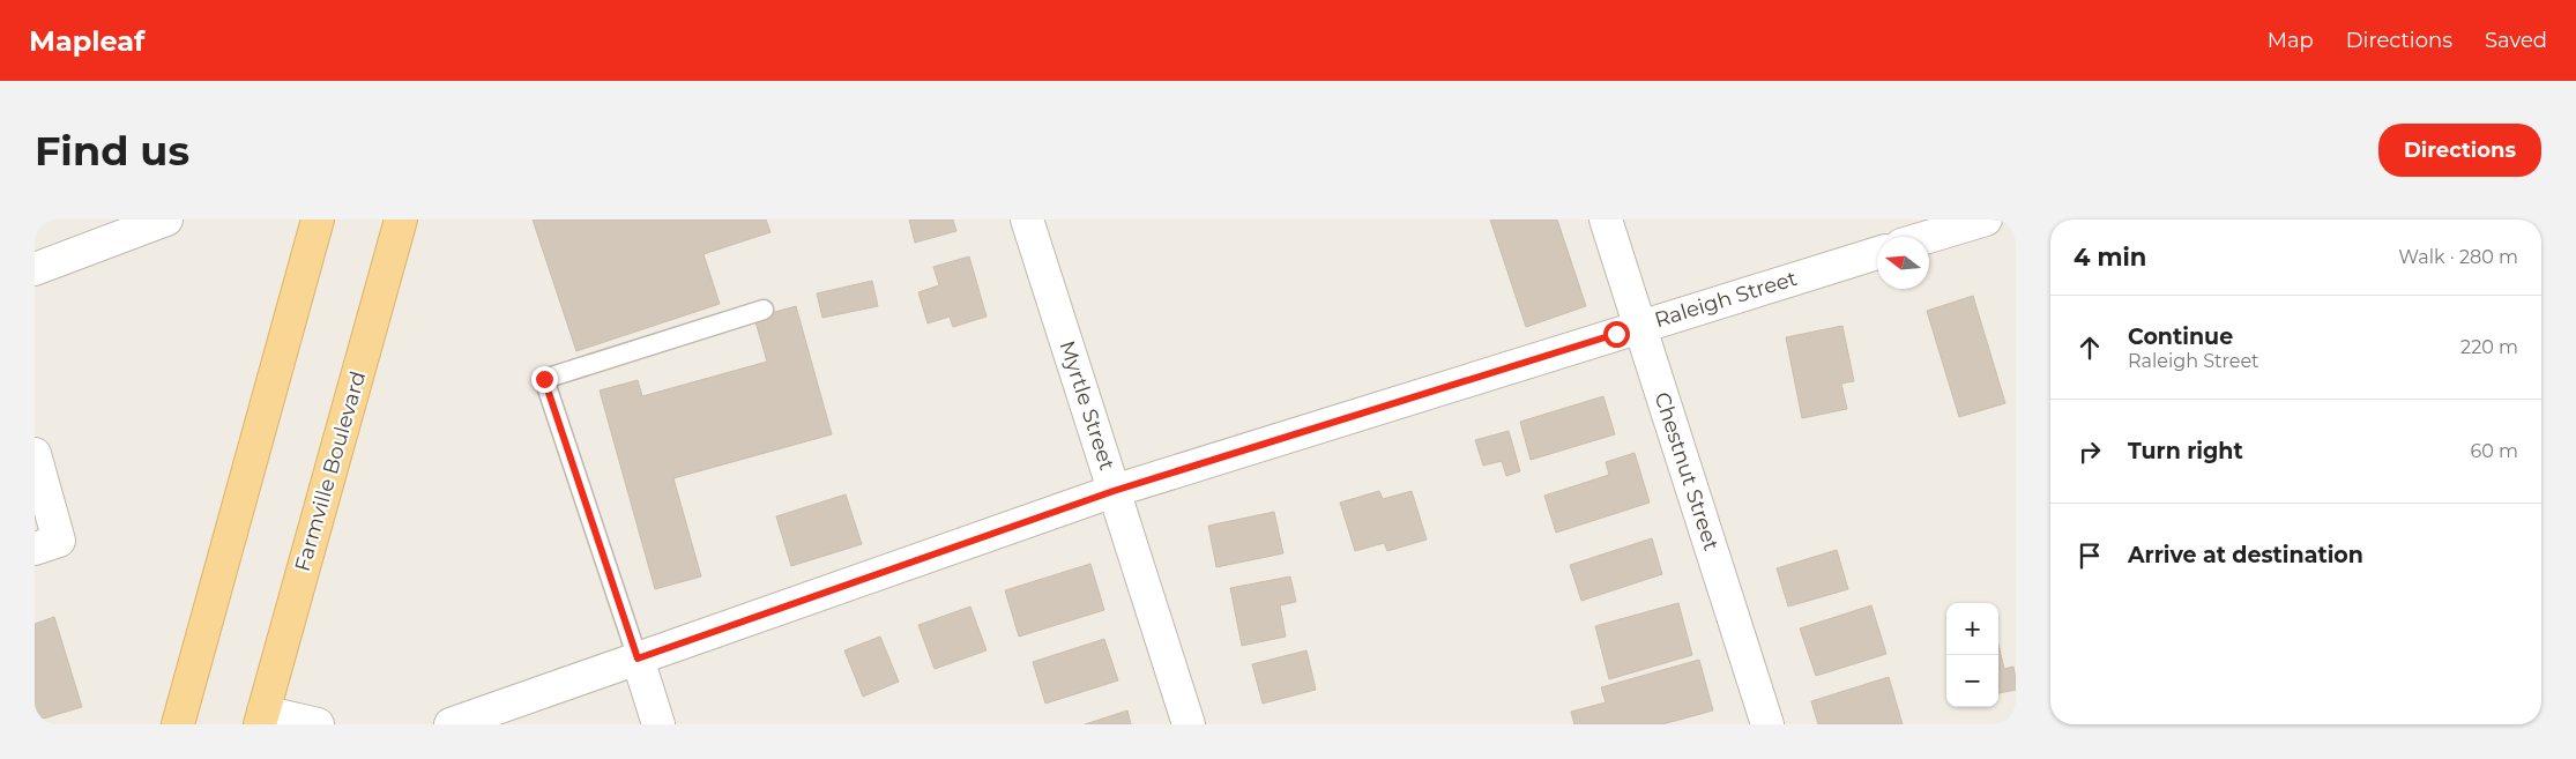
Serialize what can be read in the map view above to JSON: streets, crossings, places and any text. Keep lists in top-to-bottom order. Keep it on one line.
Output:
{"streets":{"main road":["Farmville Boulevard"],"street":["Raleigh Street","Myrtle Street","Chestnut Street"]},"crossings":[["Raleigh Street","Myrtle Street"],["Raleigh Street","Chestnut Street"]],"north":"left","page":{"header":"Mapleaf","nav":["Map","Directions","Saved"],"buttons":"Directions","title":"Find us","heading":["4 min","Walk · 280 m"],"list":[["Continue","Raleigh Street","220 m"],["Turn right","60 m"],"Arrive at destination"],"map_buttons":["+","−"]}}
